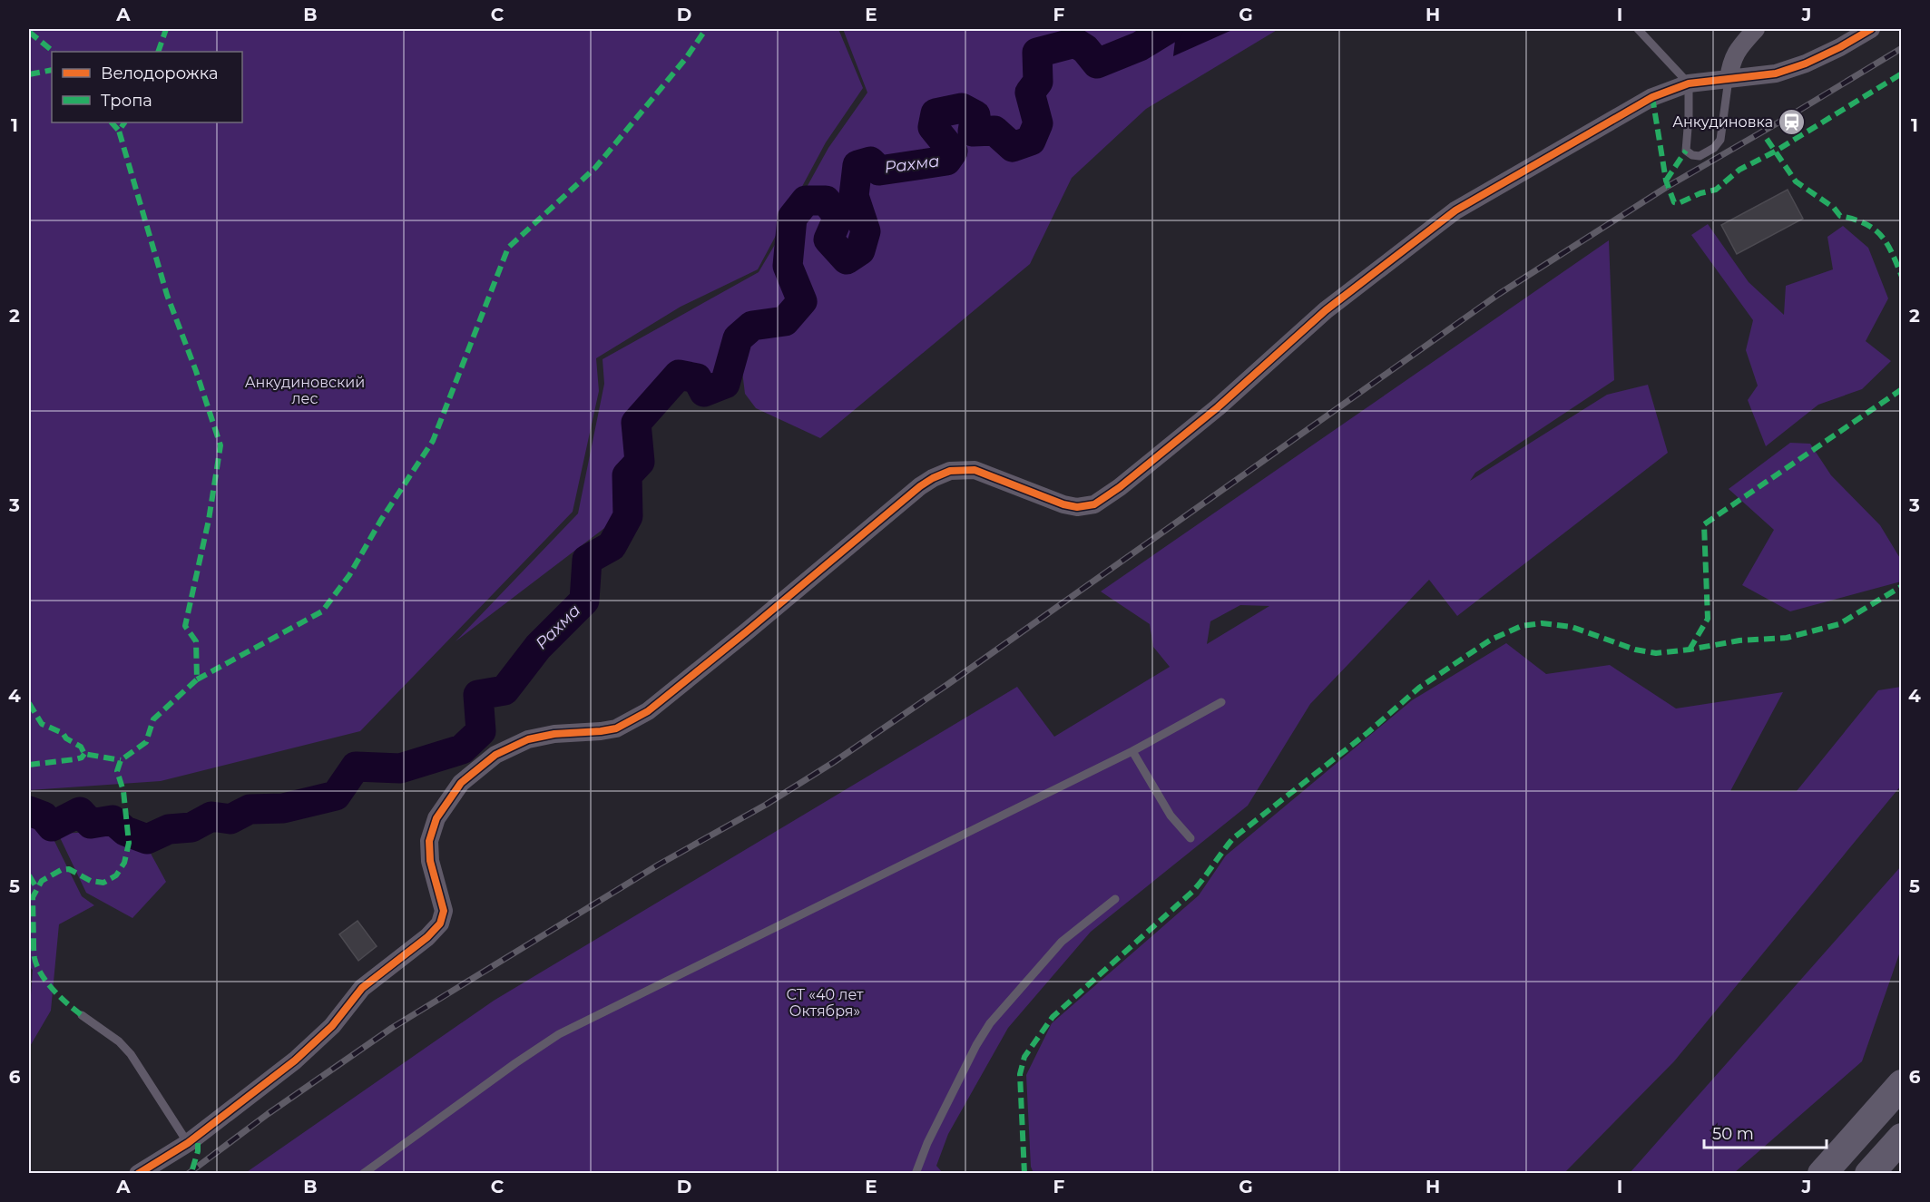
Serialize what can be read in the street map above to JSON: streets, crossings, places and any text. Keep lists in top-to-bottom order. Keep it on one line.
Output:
{"water":["Рахма"],"parks":["Анкудиновский лес","СТ «40 лет Октября»"],"places":{"station":["Анкудиновка"]},"legend":["Велодорожка","Тропа"],"scale_bar":"50 m","grid":{"columns":["A","B","C","D","E","F","G","H","I","J"],"rows":["1","2","3","4","5","6"]}}
